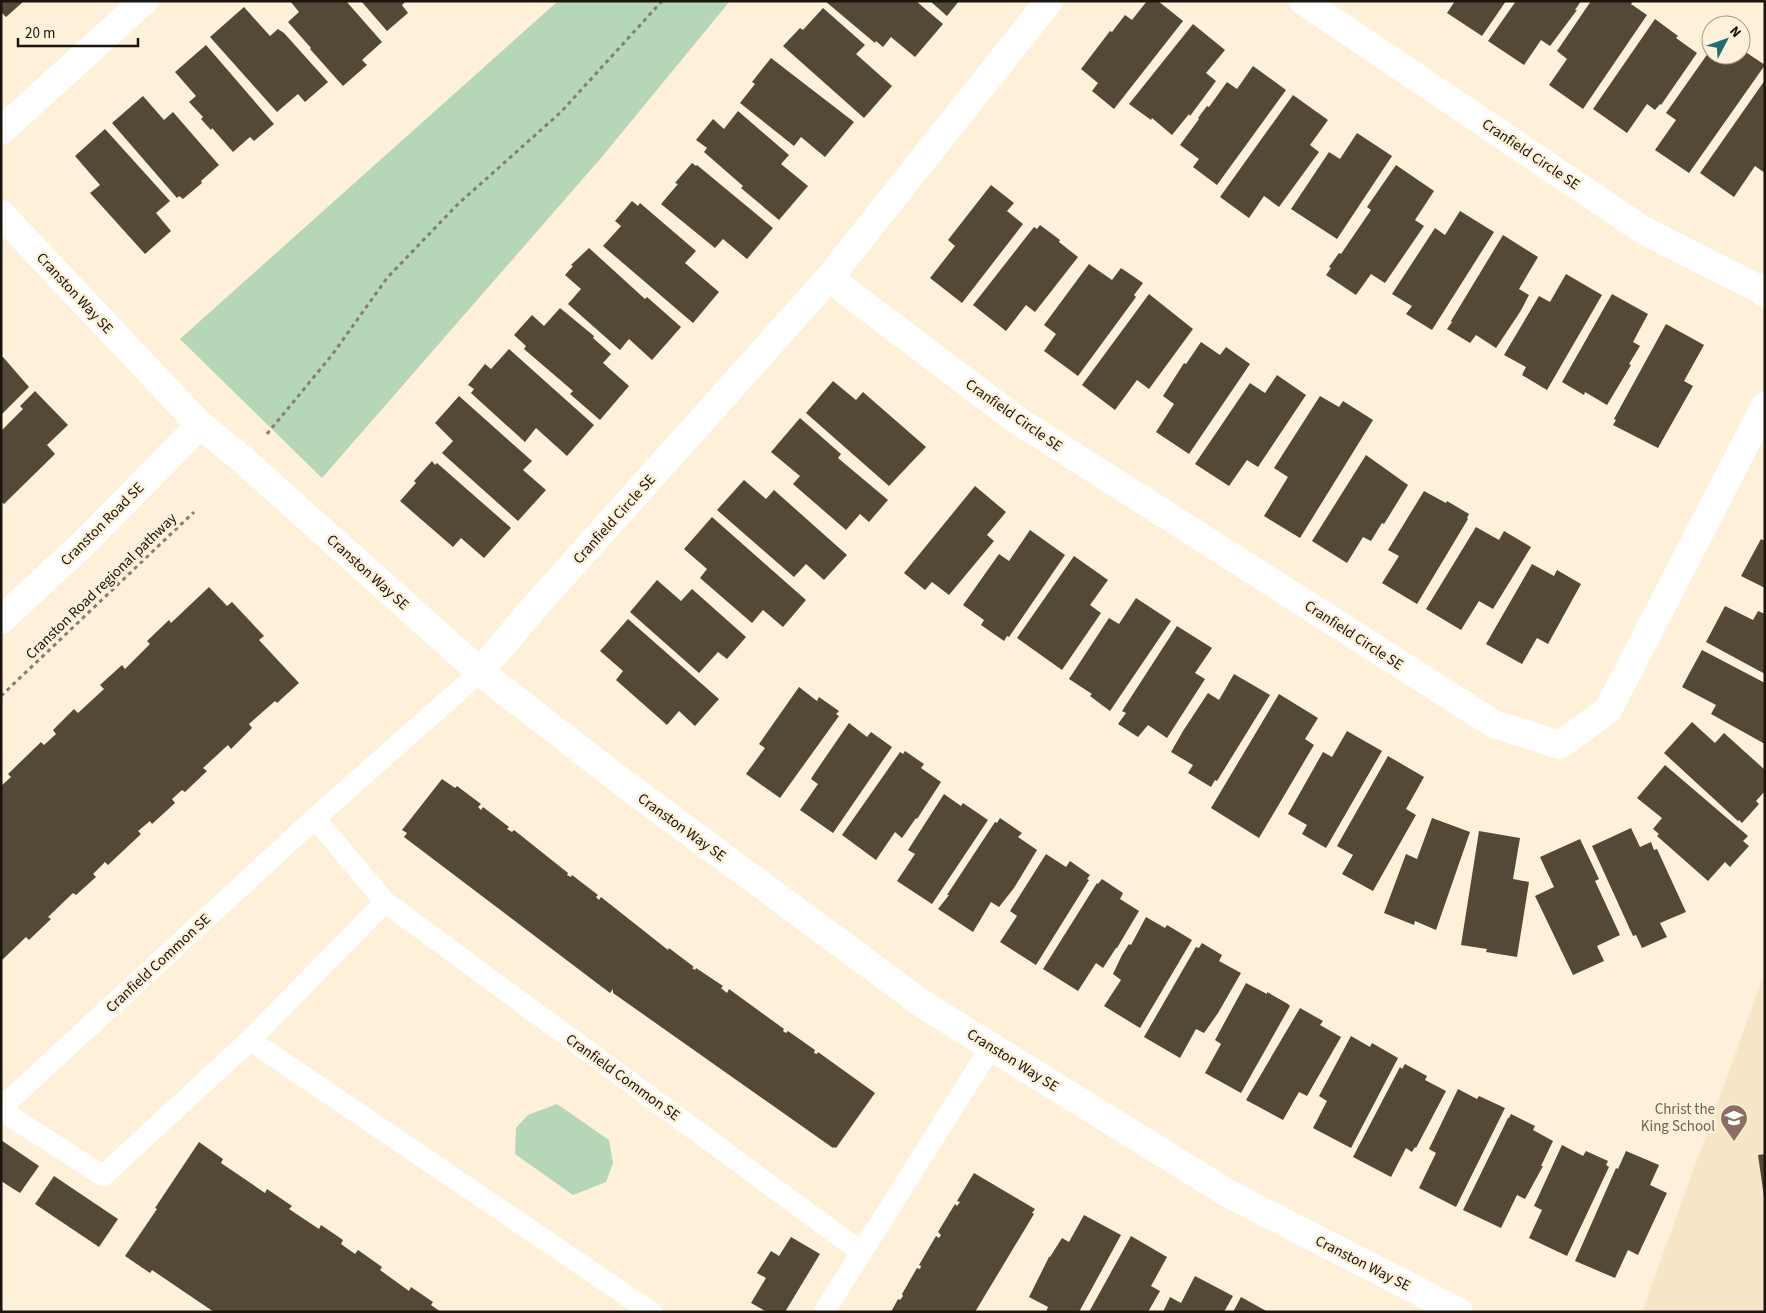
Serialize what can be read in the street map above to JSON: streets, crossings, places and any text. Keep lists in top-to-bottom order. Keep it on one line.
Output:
{"streets":{"street":["Cranfield Circle SE","Cranston Way SE","Cranston Road SE"],"lane":["Cranfield Common SE"],"path":["Cranston Road regional pathway"]},"crossings":[["Cranfield Circle SE","Cranston Way SE"],["Cranfield Circle SE","Cranfield Common SE"],["Cranston Way SE","Cranston Road SE"],["Cranston Way SE","Cranfield Common SE"]],"places":{"school or university":["Christ the King School"]},"scale_bar":"20 m","north":"top right"}
